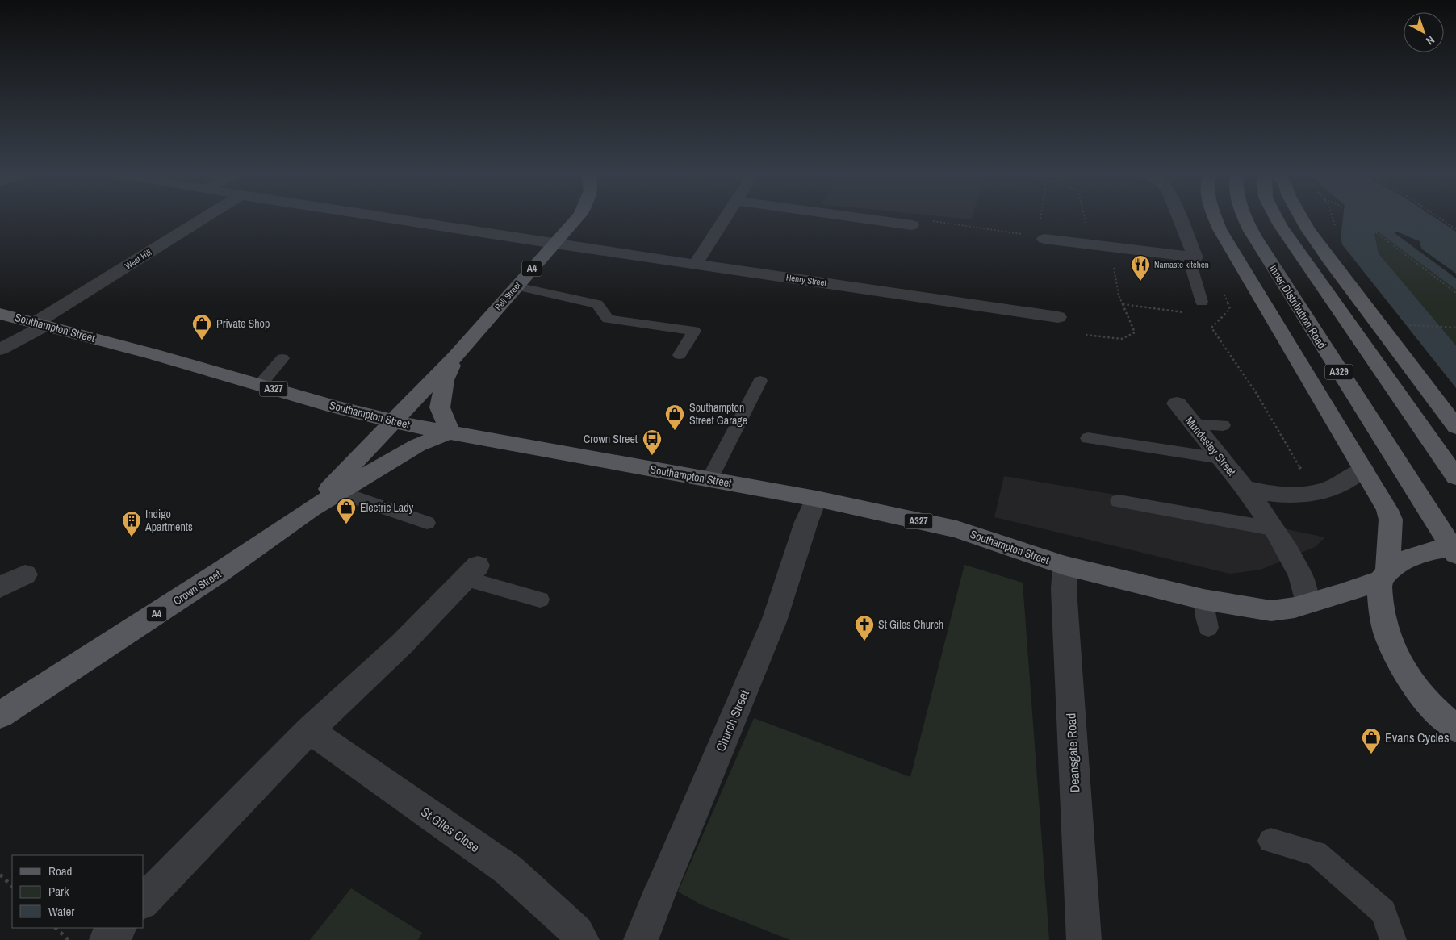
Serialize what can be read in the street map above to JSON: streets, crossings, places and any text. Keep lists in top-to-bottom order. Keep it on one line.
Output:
{"streets":{"main road":["A4","Pell Street","Inner Distribution Road","Southampton Street","A329","A327","Crown Street"],"street":["West Hill","Henry Street","Mundesley Street","Church Street","Deansgate Road","St Giles Close"]},"crossings":[["West Hill","Southampton Street"],["Henry Street","Pell Street"],["Pell Street","Southampton Street"],["Pell Street","Crown Street"],["Southampton Street","A329"],["Southampton Street","Mundesley Street"],["Southampton Street","Crown Street"],["Southampton Street","Church Street"],["Southampton Street","Deansgate Road"]],"places":{"restaurant":["Namaste kitchen"],"shop":["Private Shop","Southampton Street Garage","Electric Lady","Evans Cycles"],"bus stop":["Crown Street"],"building":["Indigo Apartments"],"church":["St Giles Church"]},"legend":["Road","Park","Water"],"north":"bottom right"}
